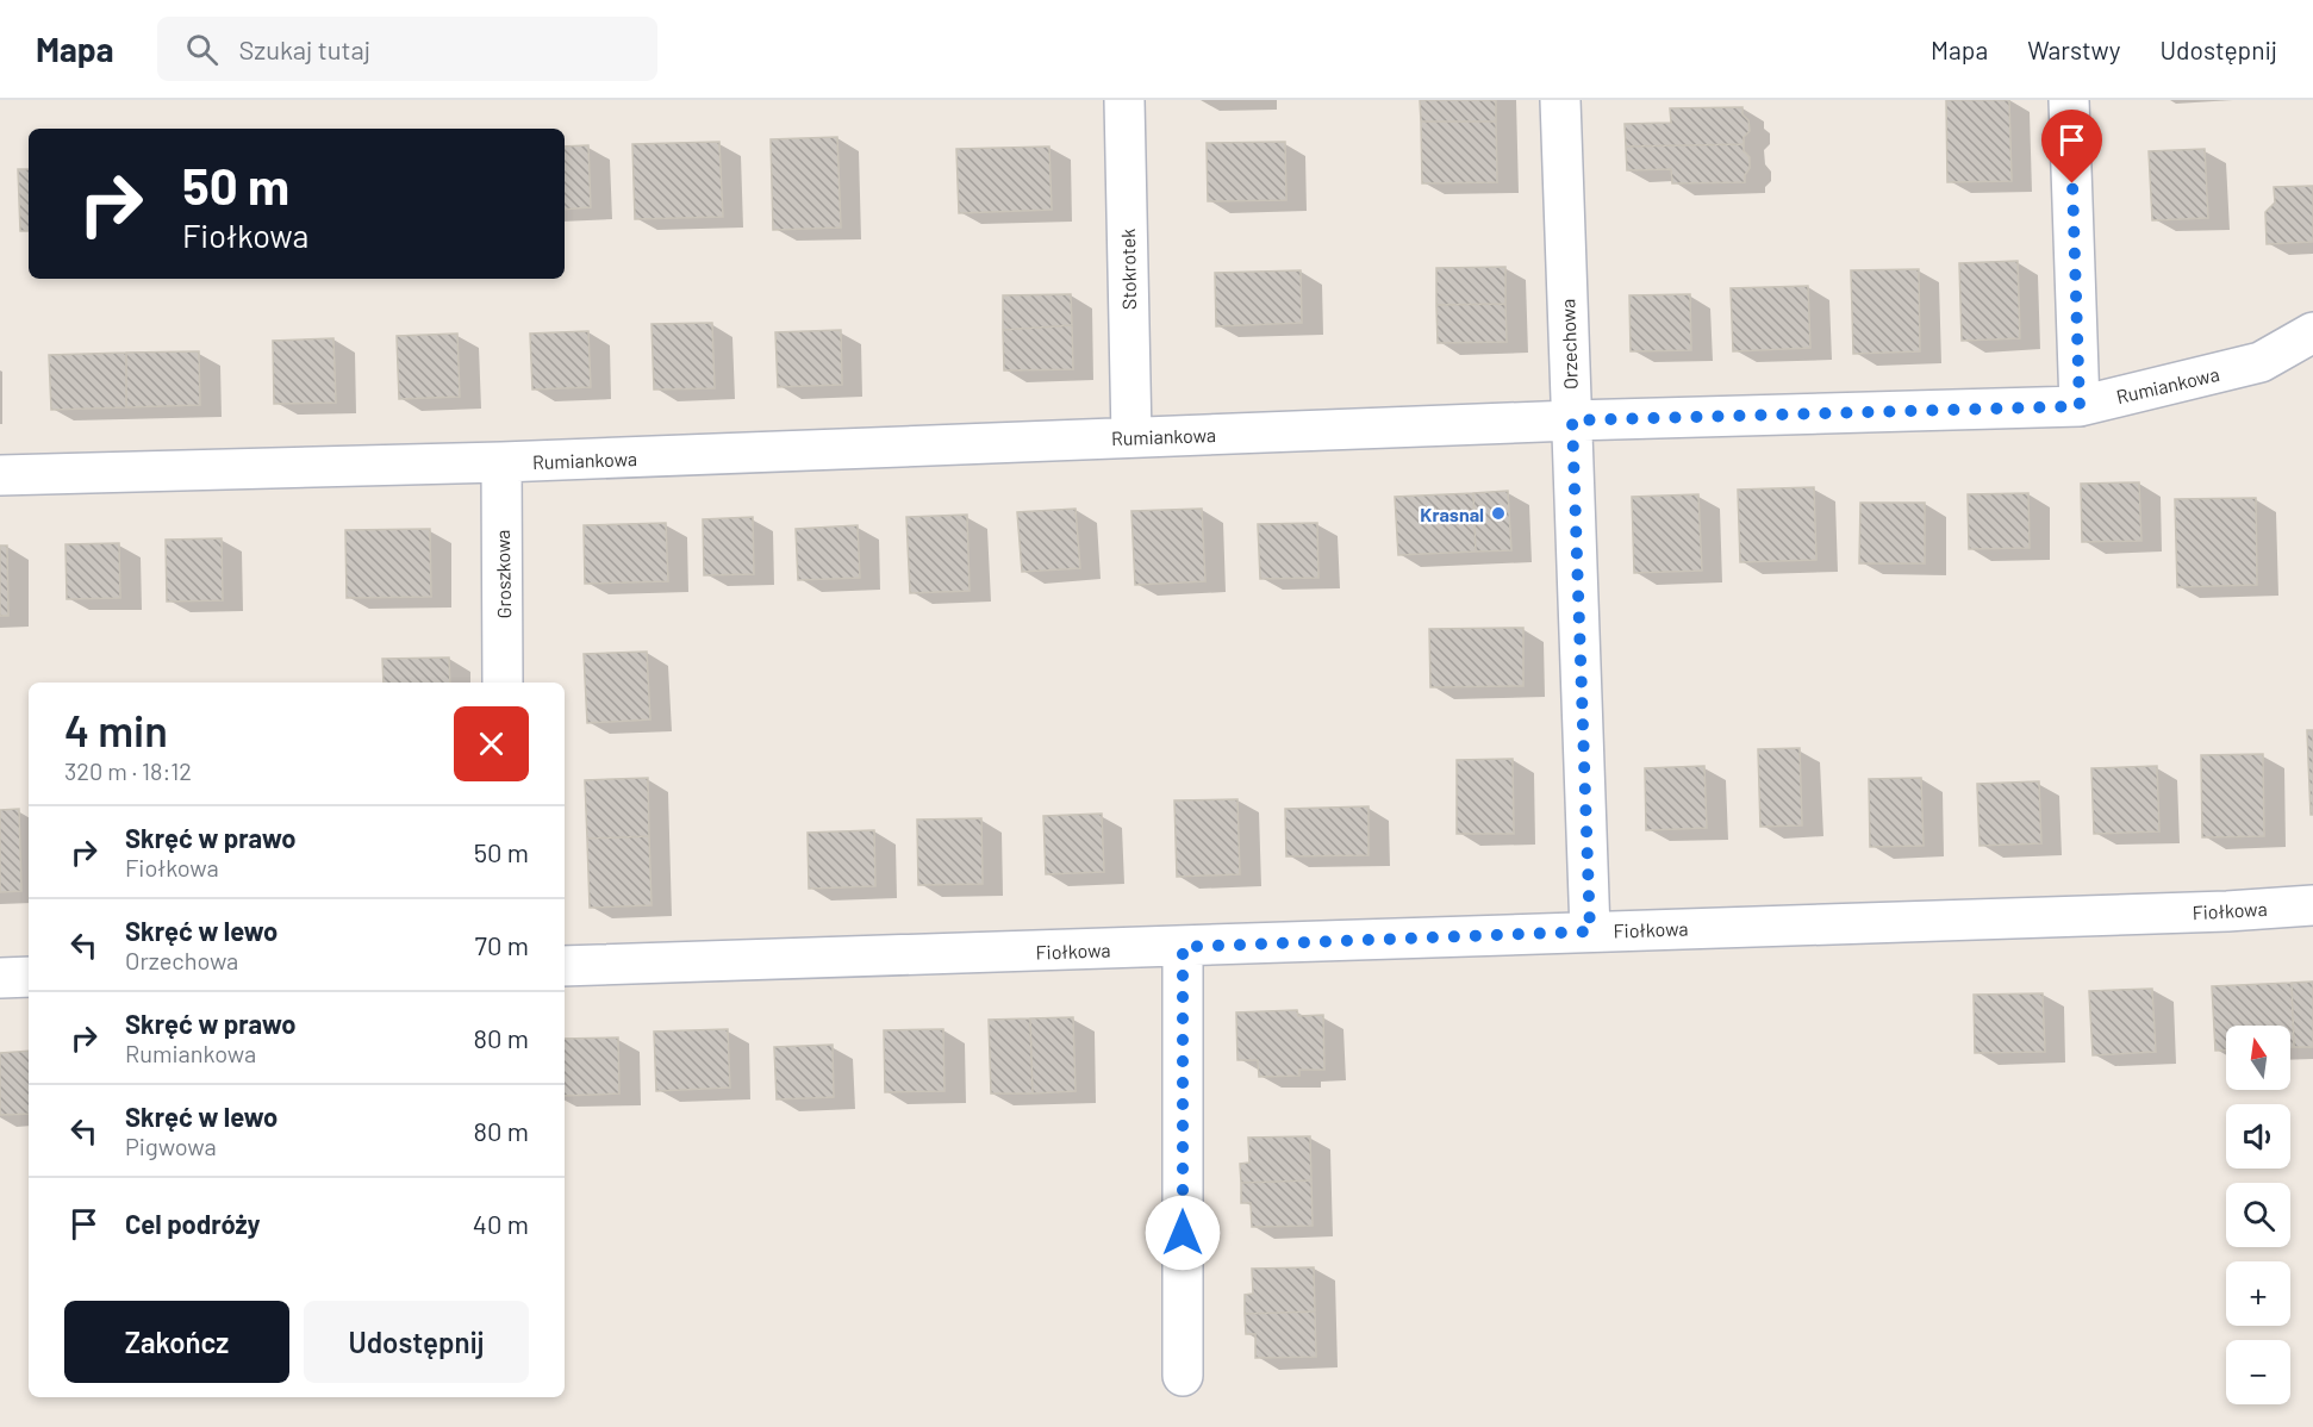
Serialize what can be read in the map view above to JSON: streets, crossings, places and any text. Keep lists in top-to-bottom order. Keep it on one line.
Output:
{"streets":{"street":["Stokrotek","Orzechowa","Rumiankowa","Groszkowa","Fiołkowa"]},"crossings":[["Stokrotek","Rumiankowa"],["Orzechowa","Rumiankowa"],["Orzechowa","Fiołkowa"],["Rumiankowa","Groszkowa"]],"places":["Krasnal"],"north":"top","page":{"header":"Mapa","search":"Szukaj tutaj","nav":["Mapa","Warstwy","Udostępnij"],"turn":["50 m","Fiołkowa"],"heading":["4 min","320 m · 18:12"],"list":[{"name":"Skręć w prawo","note":"Fiołkowa","value":"50 m"},{"name":"Skręć w lewo","note":"Orzechowa","value":"70 m"},{"name":"Skręć w prawo","note":"Rumiankowa","value":"80 m"},{"name":"Skręć w lewo","note":"Pigwowa","value":"80 m"},{"name":"Cel podróży","value":"40 m"}],"map_buttons":["+","−"],"buttons":["Zakończ","Udostępnij"]}}
